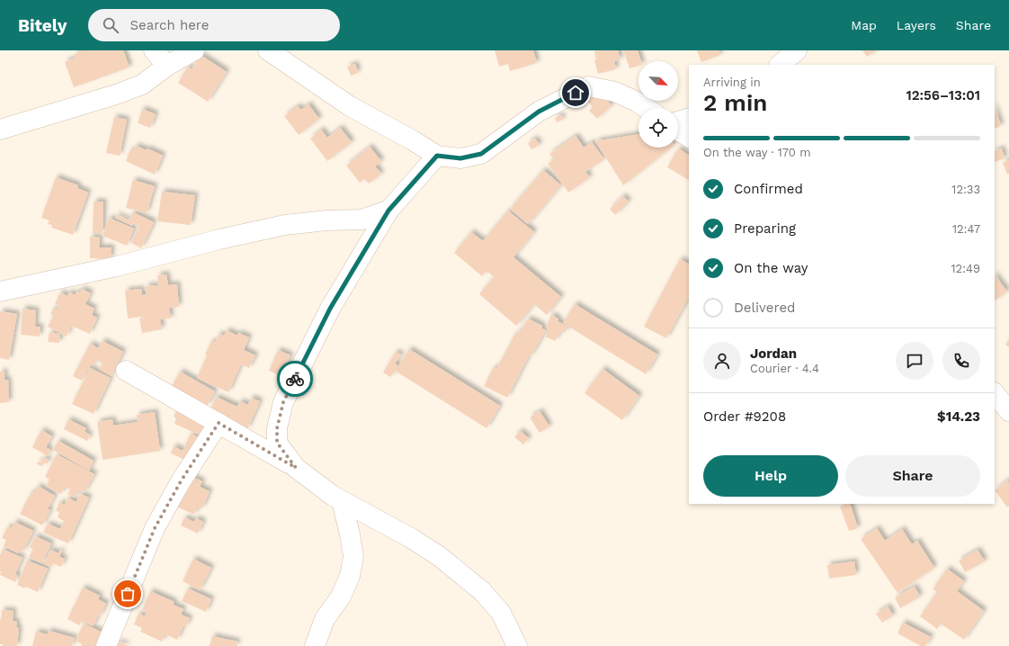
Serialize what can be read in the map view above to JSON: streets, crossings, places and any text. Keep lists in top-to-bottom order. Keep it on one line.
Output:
{"north":"bottom right","page":{"header":"Bitely","search":"Search here","nav":["Map","Layers","Share"],"heading":["2 min","Arriving in","12:56–13:01"],"panel":["Jordan","Courier · 4.4","Order #9208","$14.23"],"bar":"On the way · 170 m","list":[["Confirmed","12:33"],["Preparing","12:47"],["On the way","12:49"],"Delivered"],"buttons":["Help","Share"]}}
